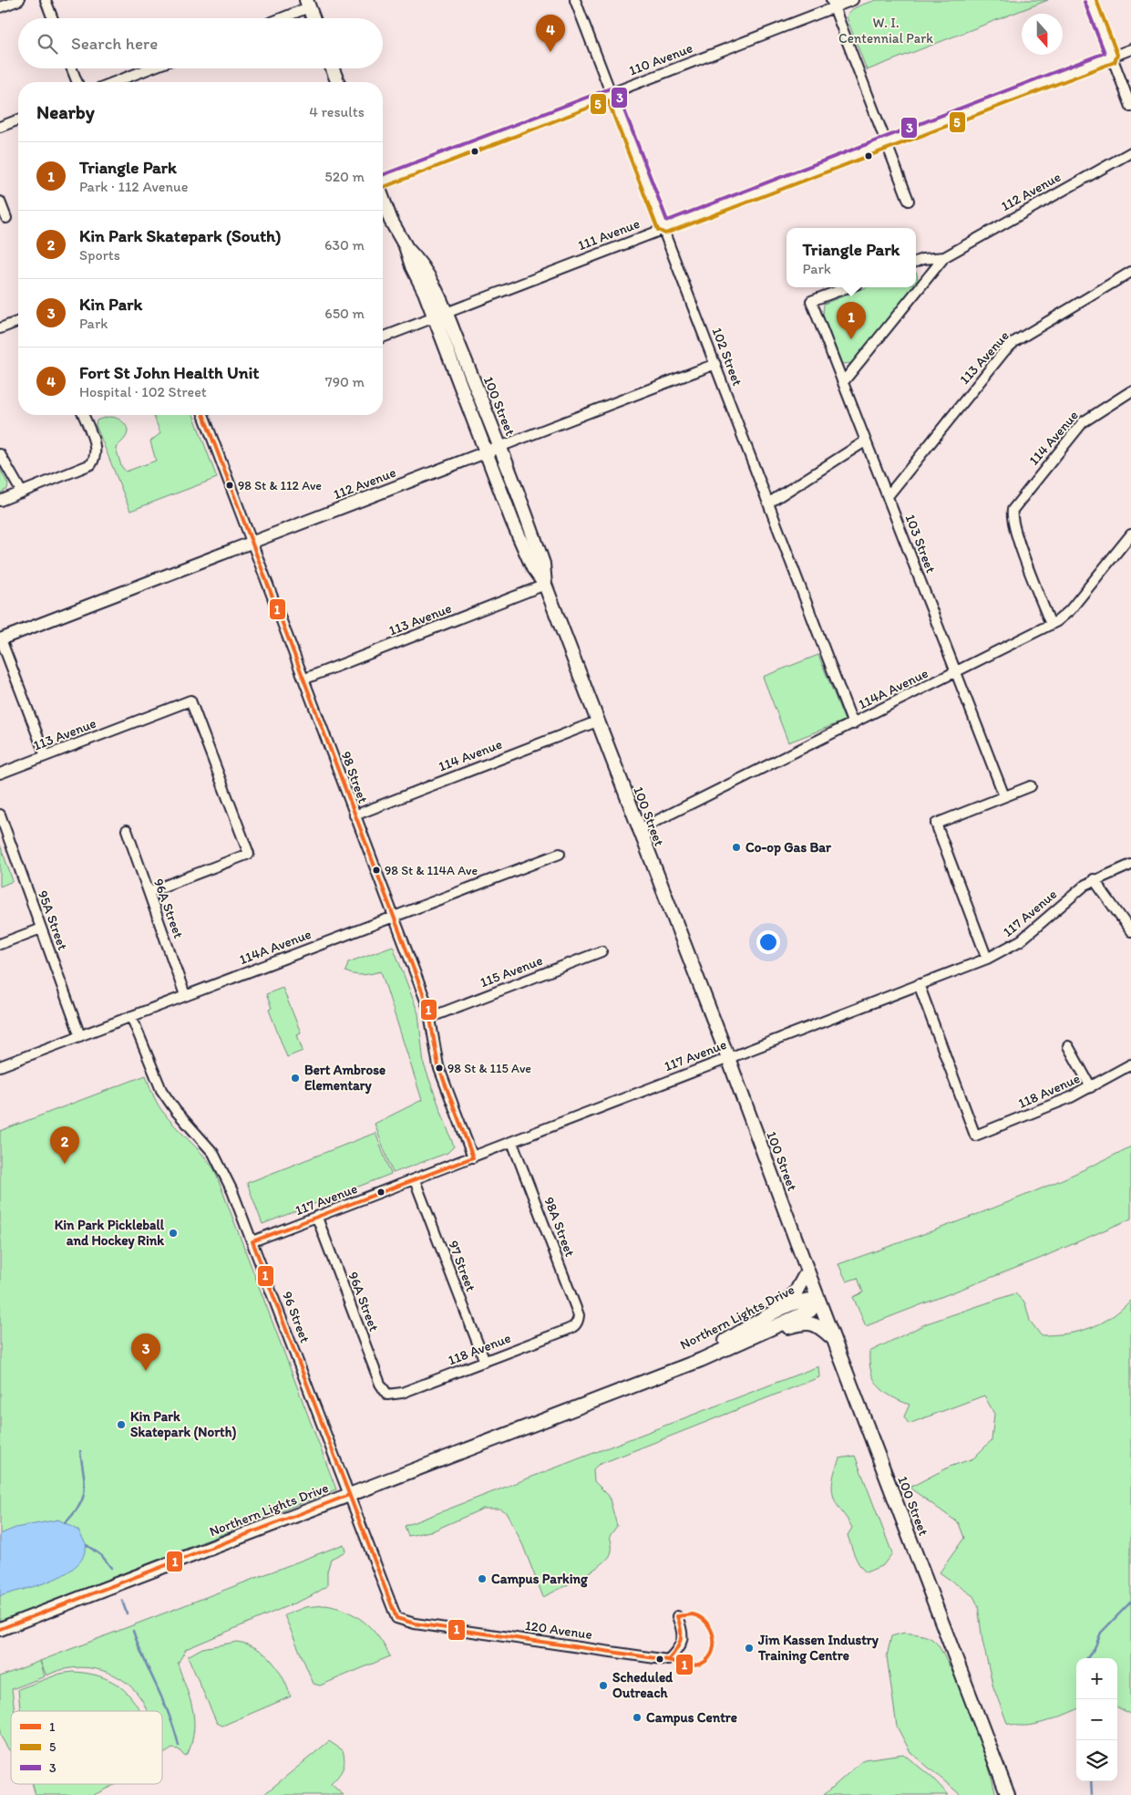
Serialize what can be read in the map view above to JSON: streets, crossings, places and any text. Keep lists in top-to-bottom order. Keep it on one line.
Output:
{"streets":{"main road":["100 Street","Northern Lights Drive"],"street":["110 Avenue","112 Avenue","111 Avenue","102 Street","113 Avenue","114 Avenue","103 Street","114A Avenue","98 Street","96A Street","117 Avenue","95A Street","115 Avenue","118 Avenue","98A Street","97 Street","96 Street","120 Avenue"]},"crossings":[["110 Avenue","102 Street"],["112 Avenue","102 Street"],["112 Avenue","100 Street"],["112 Avenue","103 Street"],["112 Avenue","98 Street"],["111 Avenue","102 Street"],["111 Avenue","100 Street"],["102 Street","114A Avenue"],["113 Avenue","100 Street"],["113 Avenue","103 Street"],["113 Avenue","98 Street"],["113 Avenue","96A Street"],["100 Street","114 Avenue"],["100 Street","114A Avenue"],["100 Street","117 Avenue"],["100 Street","Northern Lights Drive"],["114 Avenue","114A Avenue"],["114 Avenue","98 Street"],["103 Street","114A Avenue"],["114A Avenue","98 Street"],["114A Avenue","96A Street"],["114A Avenue","95A Street"],["114A Avenue","96 Street"],["98 Street","117 Avenue"],["98 Street","115 Avenue"],["96A Street","117 Avenue"],["96A Street","118 Avenue"],["117 Avenue","118 Avenue"],["117 Avenue","98A Street"],["117 Avenue","97 Street"],["117 Avenue","96 Street"],["118 Avenue","98A Street"],["118 Avenue","97 Street"],["96 Street","Northern Lights Drive"],["96 Street","120 Avenue"]],"parks":["W. I. Centennial Park"],"places":["98 St & 112 Ave","Co-op Gas Bar","98 St & 114A Ave","98 St & 115 Ave","Bert Ambrose Elementary","Kin Park Pickleball and Hockey Rink","Kin Park Skatepark (North)","Campus Parking","Jim Kassen Industry Training Centre","Scheduled Outreach","Campus Centre"],"lines":["transit line 5","transit line 3","transit line 1"],"legend":["1","5","3"],"north":"bottom","page":{"pins":["4","1","2","3"],"search":"Search here","heading":["Nearby","4 results"],"list":[{"mark":"1","name":"Triangle Park","note":"Park · 112 Avenue","value":"520 m"},{"mark":"2","name":"Kin Park Skatepark (South)","note":"Sports","value":"630 m"},{"mark":"3","name":"Kin Park","note":"Park","value":"650 m"},{"mark":"4","name":"Fort St John Health Unit","note":"Hospital · 102 Street","value":"790 m"}],"popup":["Triangle Park","Park"],"map_buttons":["+","−"]}}
